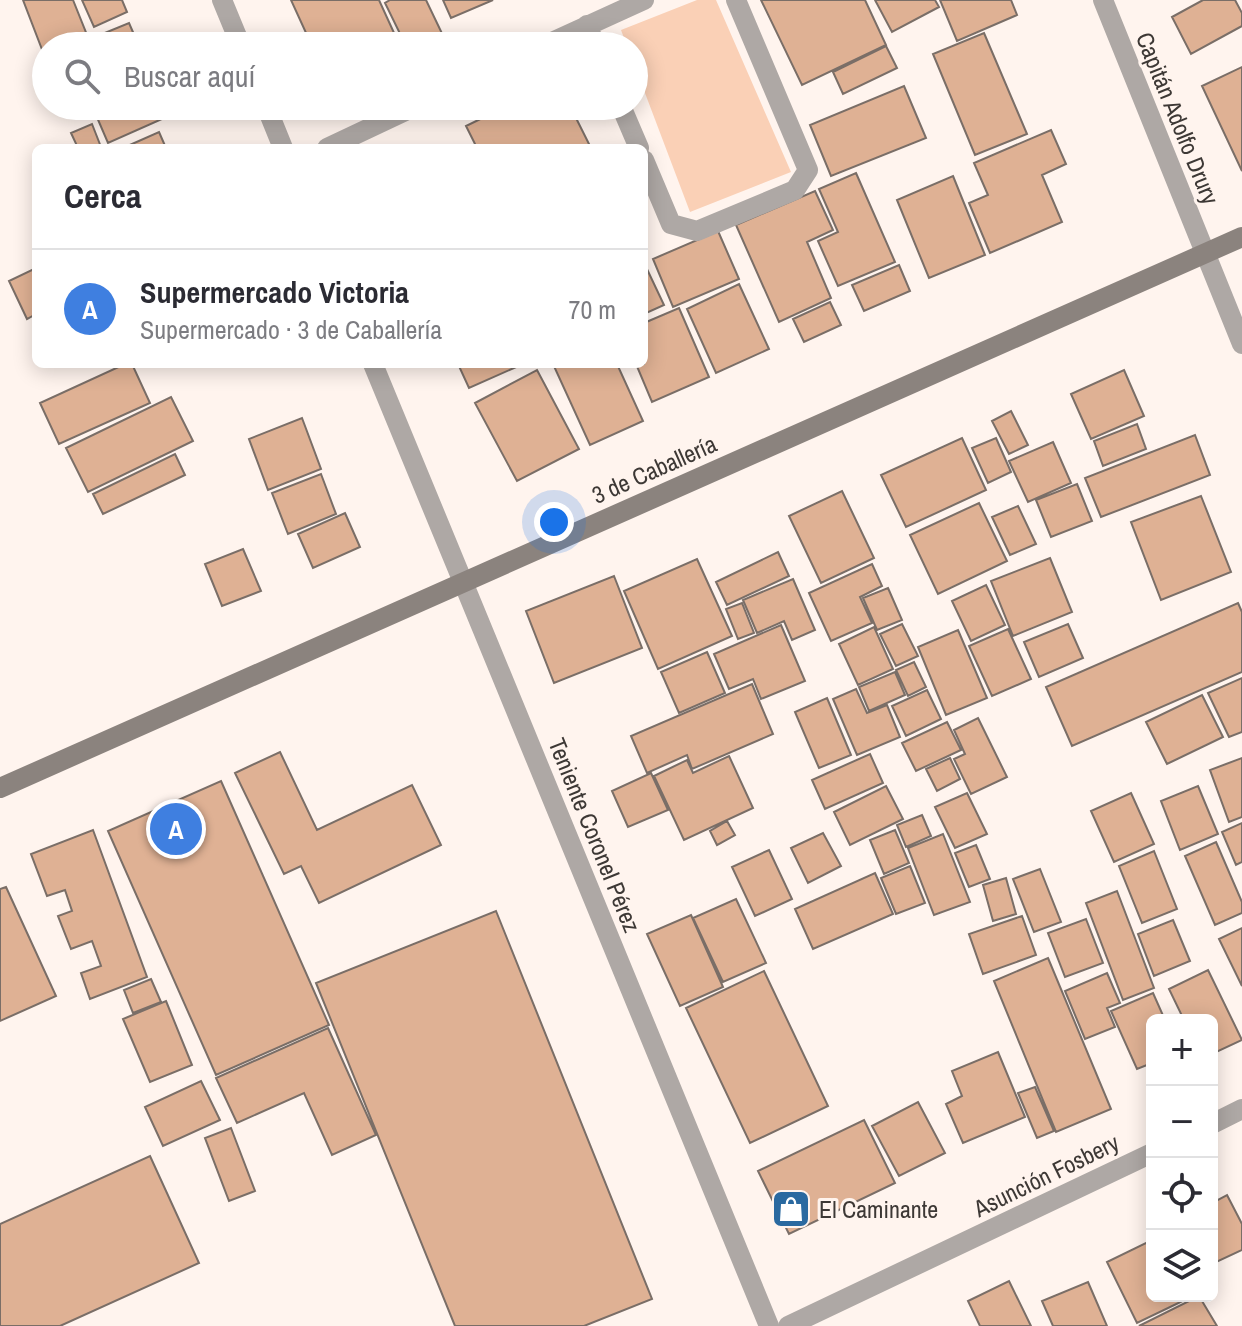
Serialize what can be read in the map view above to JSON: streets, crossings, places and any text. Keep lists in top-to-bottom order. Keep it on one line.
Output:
{"streets":{"main road":["3 de Caballería"],"street":["Capitán Adolfo Drury","Teniente Coronel Pérez","Asunción Fosbery"]},"crossings":[["Capitán Adolfo Drury","3 de Caballería"],["3 de Caballería","Teniente Coronel Pérez"]],"places":{"shop":["El Caminante"]},"page":{"search":"Buscar aquí","heading":"Cerca","list":[{"mark":"A","name":"Supermercado Victoria","note":"Supermercado · 3 de Caballería","value":"70 m"}],"pins":"A","map_buttons":["+","−"]}}
